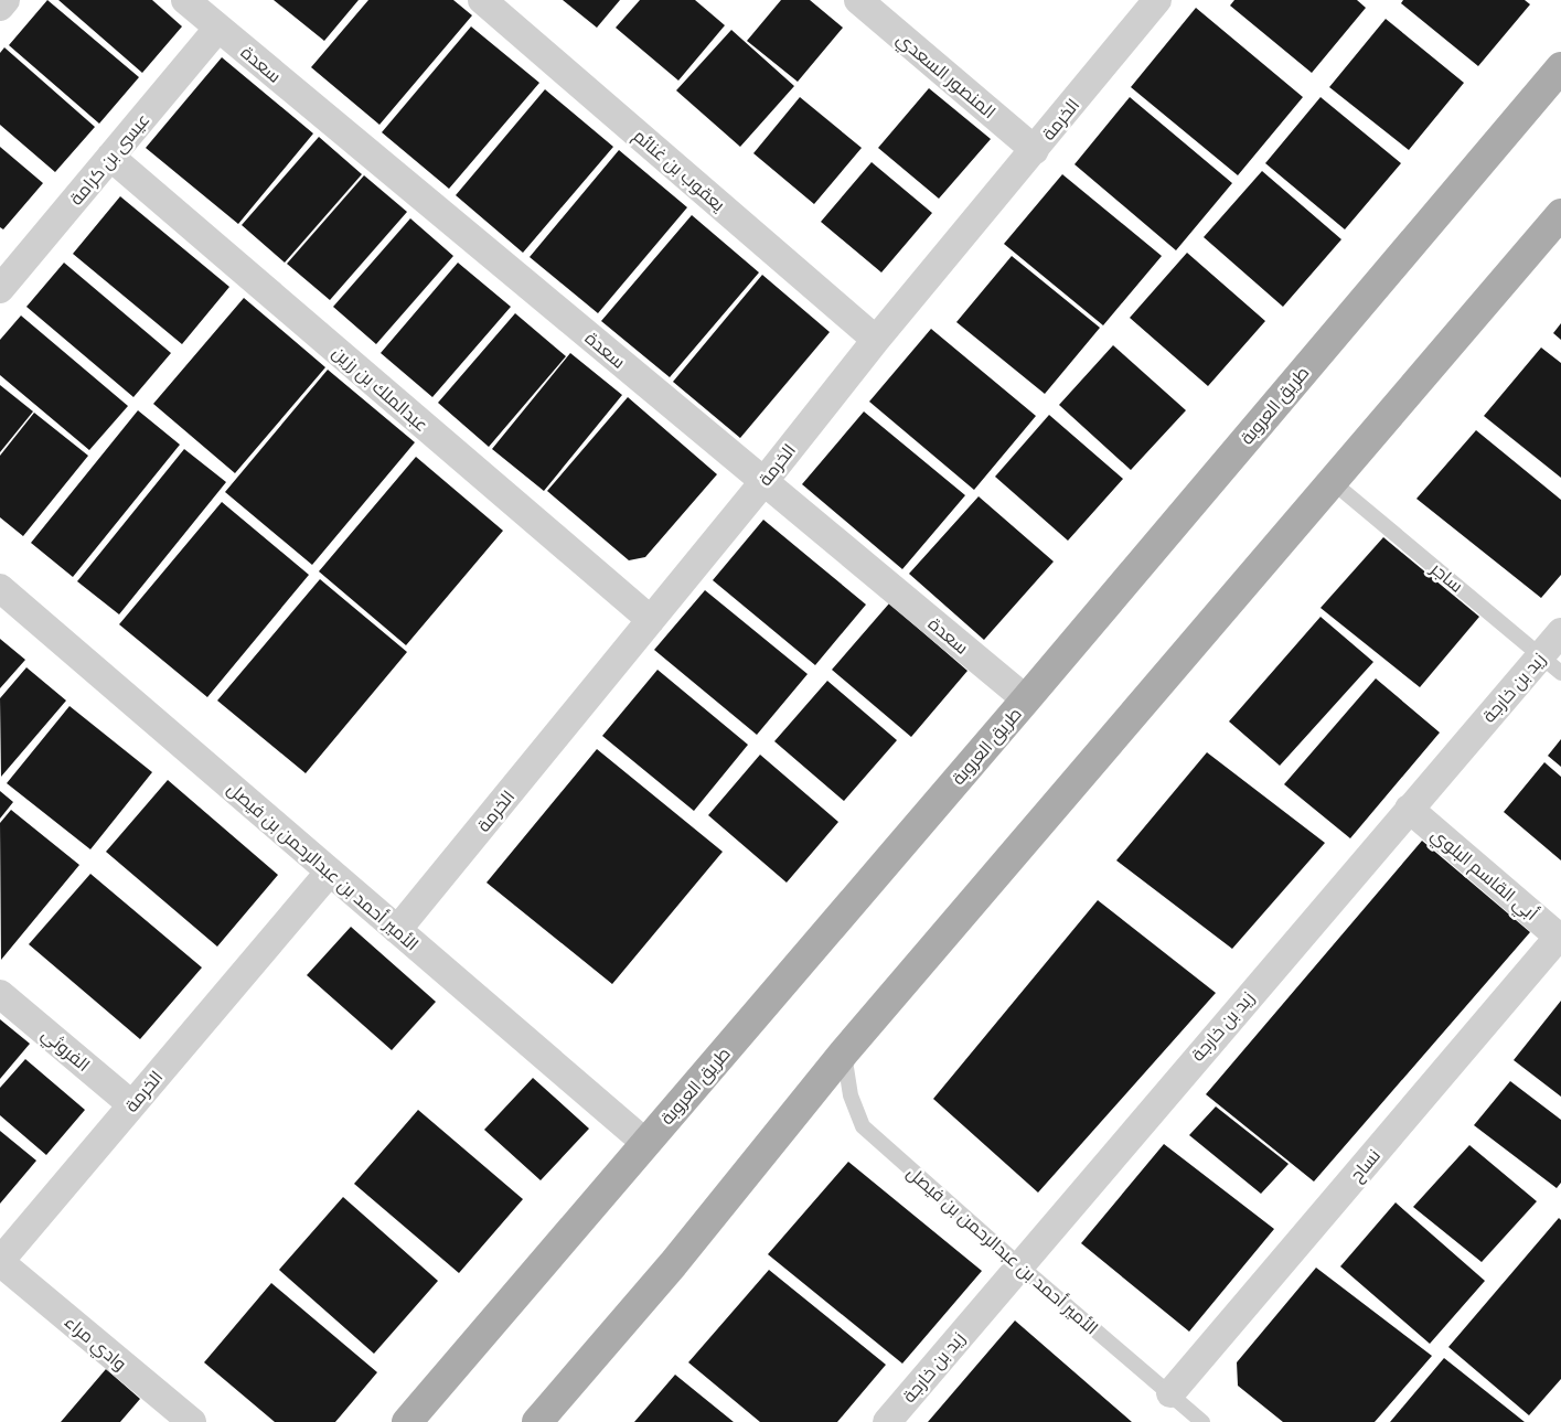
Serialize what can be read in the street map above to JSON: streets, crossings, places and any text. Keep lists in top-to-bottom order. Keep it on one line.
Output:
{"streets":{"main road":["طريق العروبة"],"street":["سعدة","المنصور السعدي","الخرمة","عيسى بن كرامة","يعقوب بن غنائم","عبدالملك بن رزين","زيد بن خارجة","الأمير أحمد بن عبدالرحمن بن فيصل","أبي القاسم البلوي","الفروثي","نساح","وادي مراء"],"lane":["ساجر"]},"crossings":[["سعدة","الخرمة"],["سعدة","عيسى بن كرامة"],["سعدة","طريق العروبة"],["المنصور السعدي","الخرمة"],["الخرمة","يعقوب بن غنائم"],["الخرمة","عبدالملك بن رزين"],["الخرمة","الأمير أحمد بن عبدالرحمن بن فيصل"],["الخرمة","الفروثي"],["الخرمة","وادي مراء"],["عيسى بن كرامة","عبدالملك بن رزين"],["طريق العروبة","الأمير أحمد بن عبدالرحمن بن فيصل"],["ساجر","زيد بن خارجة"],["زيد بن خارجة","الأمير أحمد بن عبدالرحمن بن فيصل"],["زيد بن خارجة","أبي القاسم البلوي"],["الأمير أحمد بن عبدالرحمن بن فيصل","نساح"],["أبي القاسم البلوي","نساح"]]}
